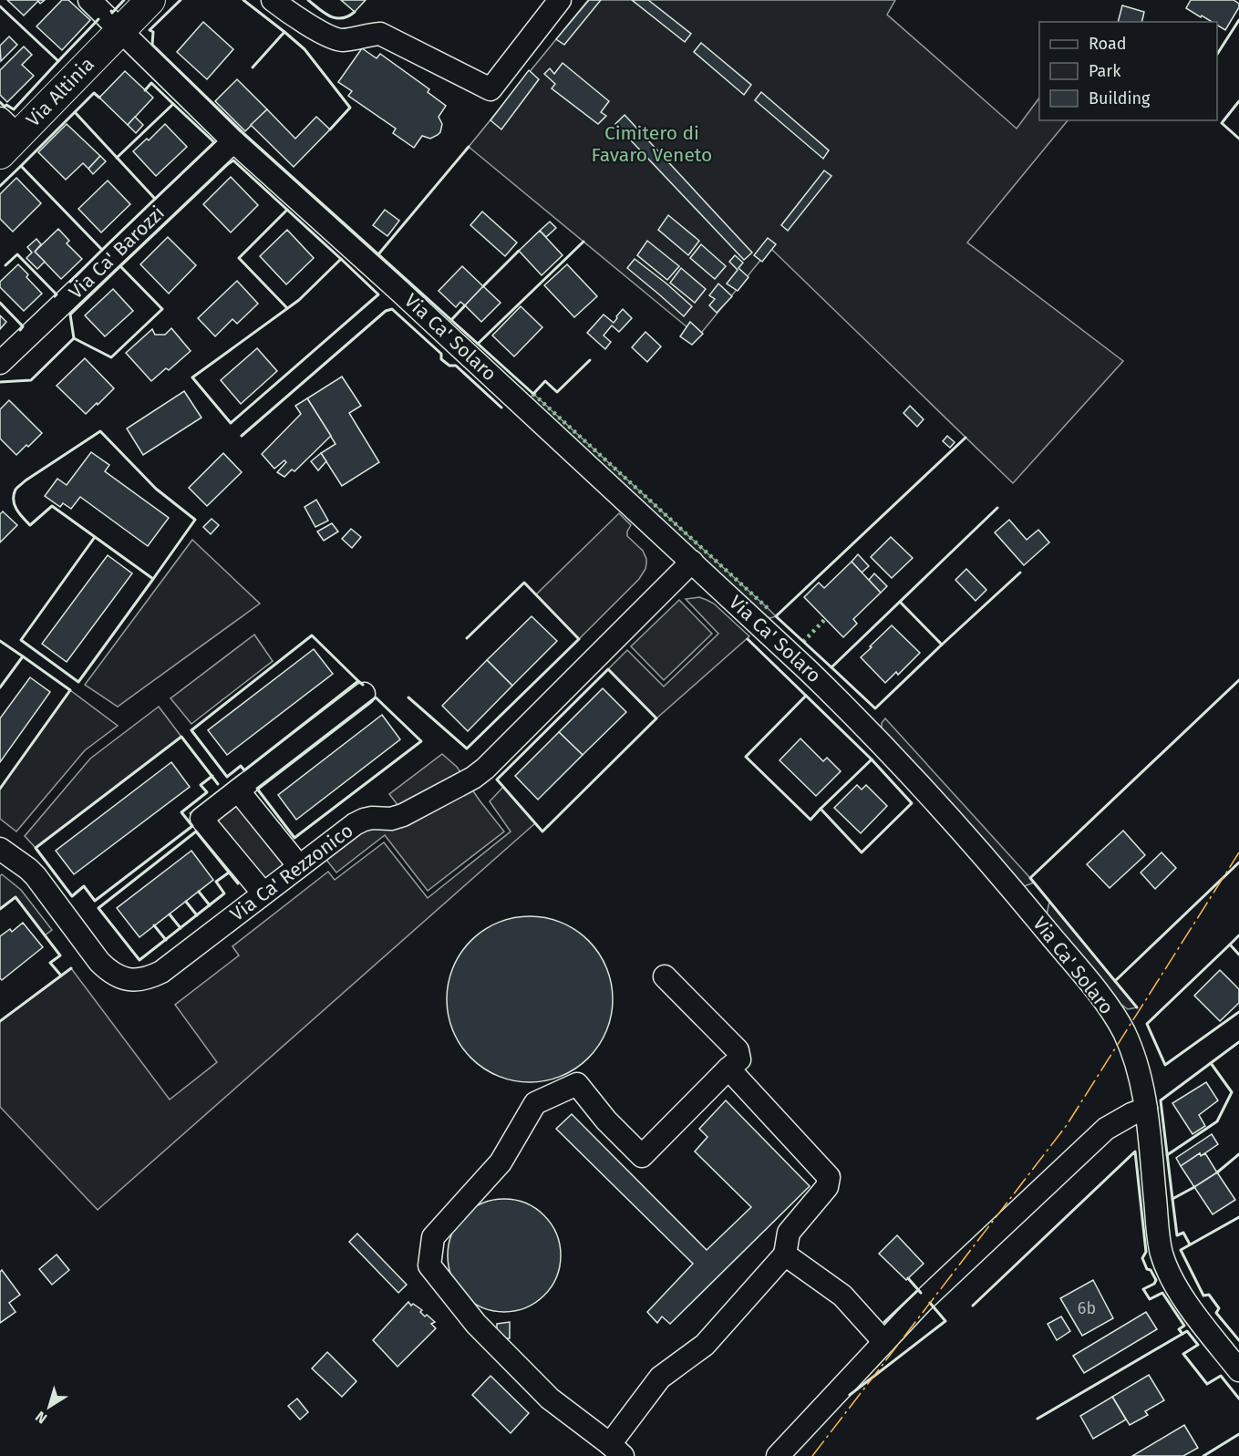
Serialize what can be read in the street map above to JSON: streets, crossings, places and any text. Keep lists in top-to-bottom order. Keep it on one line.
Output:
{"streets":{"main road":["Via Altinia"],"street":["Via Ca' Barozzi","Via Ca' Solaro","Via Ca' Rezzonico"]},"crossings":[["Via Altinia","Via Ca' Solaro"],["Via Ca' Barozzi","Via Ca' Solaro"],["Via Ca' Solaro","Via Ca' Rezzonico"]],"parks":["Cimitero di Favaro Veneto"],"house_numbers":["6b"],"legend":["Road","Park","Building"],"north":"bottom left"}
